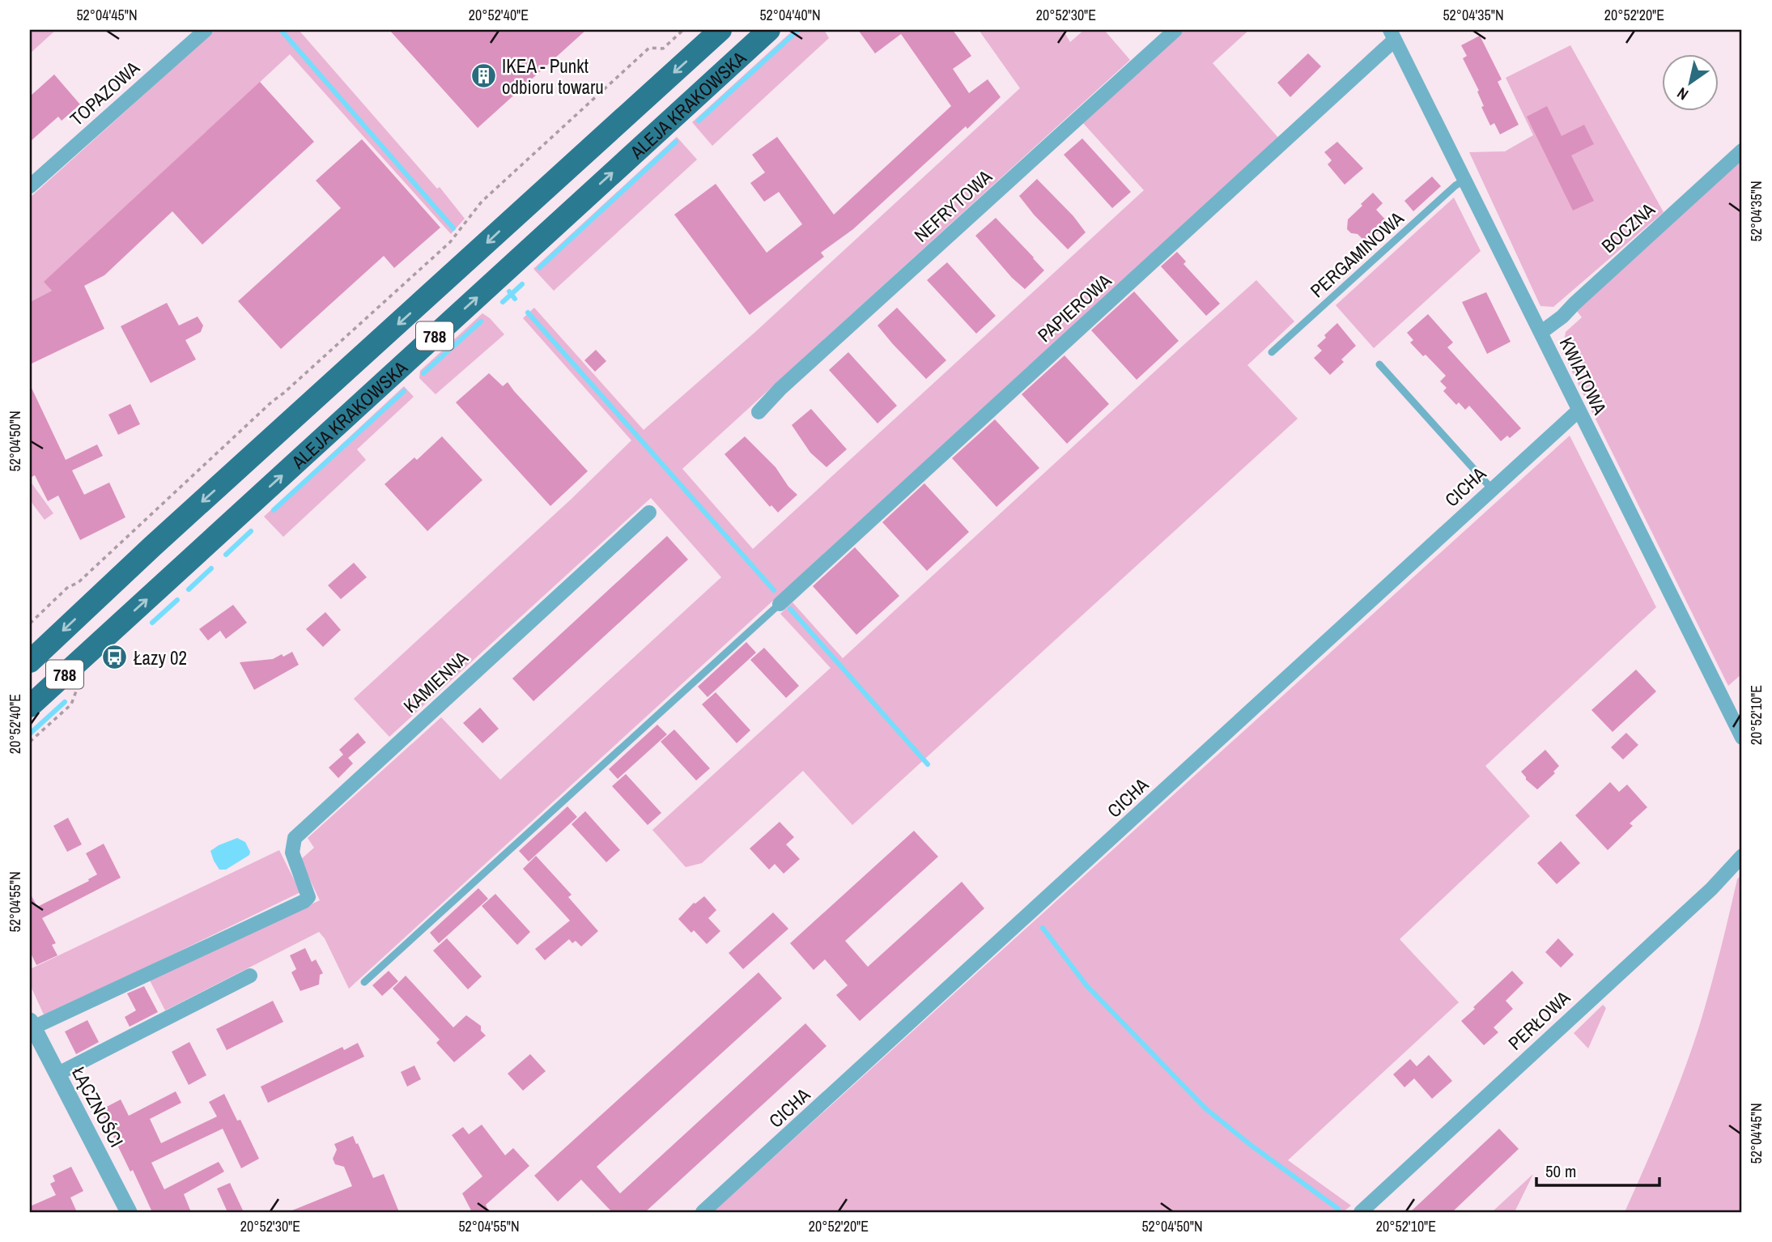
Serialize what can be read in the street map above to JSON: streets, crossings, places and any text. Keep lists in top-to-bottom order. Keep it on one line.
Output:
{"streets":{"main road":["ALEJA KRAKOWSKA","788"],"street":["TOPAZOWA","NEFRYTOWA","BOCZNA","PAPIEROWA","KWIATOWA","CICHA","KAMIENNA","PERŁOWA","ŁĄCZNOŚCI"],"lane":["PERGAMINOWA"]},"crossings":[["BOCZNA","KWIATOWA"],["PERGAMINOWA","KWIATOWA"],["PAPIEROWA","KWIATOWA"],["KWIATOWA","CICHA"],["KAMIENNA","ŁĄCZNOŚCI"]],"places":{"building":["IKEA - Punkt odbioru towaru"],"bus stop":["Łazy 02"]},"scale_bar":"50 m","north":"bottom left","coordinates":["52°04'45\"N","20°52'40\"E","52°04'40\"N","20°52'30\"E","52°04'35\"N","20°52'20\"E","52°04'50\"N","20°52'10\"E","52°04'55\"N"]}
